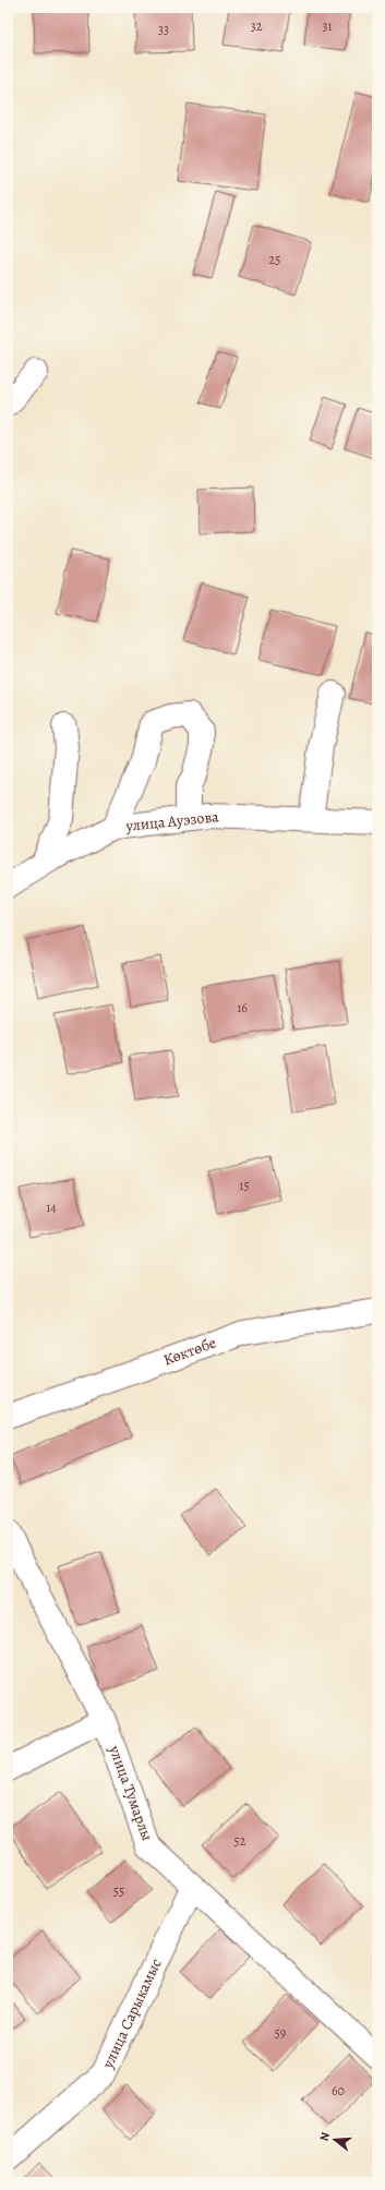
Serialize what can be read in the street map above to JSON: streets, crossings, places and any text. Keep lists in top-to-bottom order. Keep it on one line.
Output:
{"streets":{"street":["улица Ауэзова","Көктөбе","улица Тумарлы","улица Сарыкамыс"]},"crossings":[["улица Тумарлы","улица Сарыкамыс"]],"house_numbers":["32","31","33","25","16","15","14","52","55","59","60"],"north":"left"}
